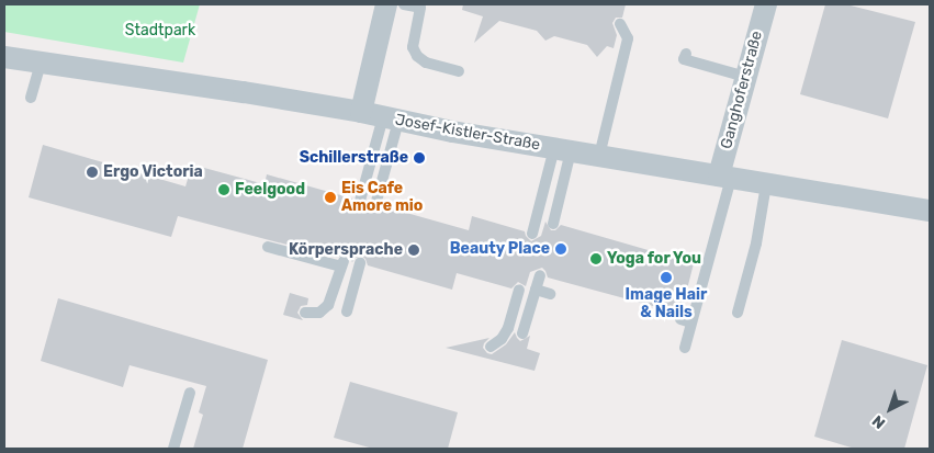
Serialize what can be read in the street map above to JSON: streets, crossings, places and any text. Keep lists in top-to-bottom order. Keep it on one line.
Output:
{"streets":{"street":["Ganghoferstraße","Josef-Kistler-Straße"]},"crossings":[["Ganghoferstraße","Josef-Kistler-Straße"]],"parks":["Stadtpark"],"places":["Schillerstraße","Ergo Victoria","Feelgood","Eis Cafe Amore mio","Beauty Place","Körpersprache","Yoga for You","Image Hair & Nails"],"north":"bottom left"}
